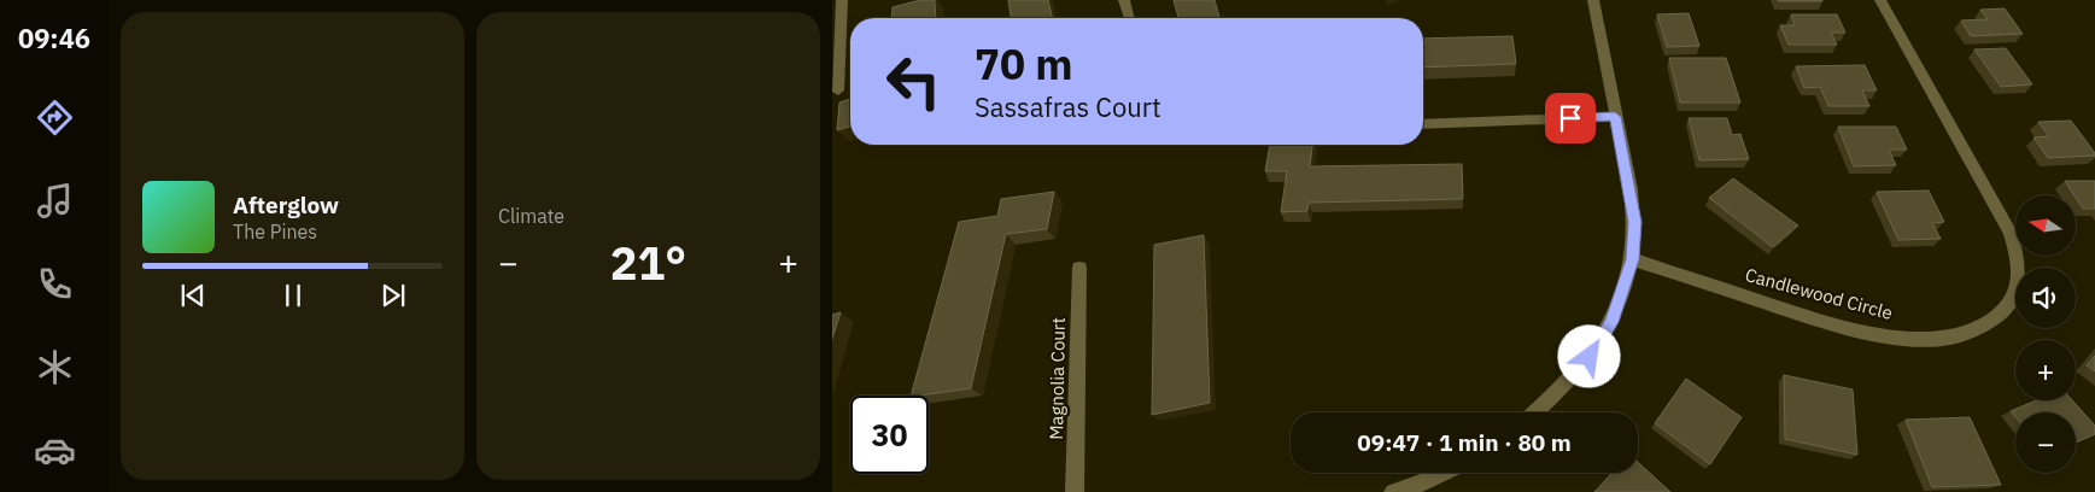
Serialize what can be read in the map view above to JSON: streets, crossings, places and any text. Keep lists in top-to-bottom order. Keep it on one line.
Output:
{"streets":{"street":["Candlewood Circle","Magnolia Court"]},"north":"left","page":{"tabs":"09:46","tile":"Climate","turn":["70 m","Sassafras Court"],"song":["Afterglow","The Pines"],"map_buttons":["+","−"],"heat":["−","21°","+"],"limit":"30","trip":"09:47 · 1 min · 80 m"}}
